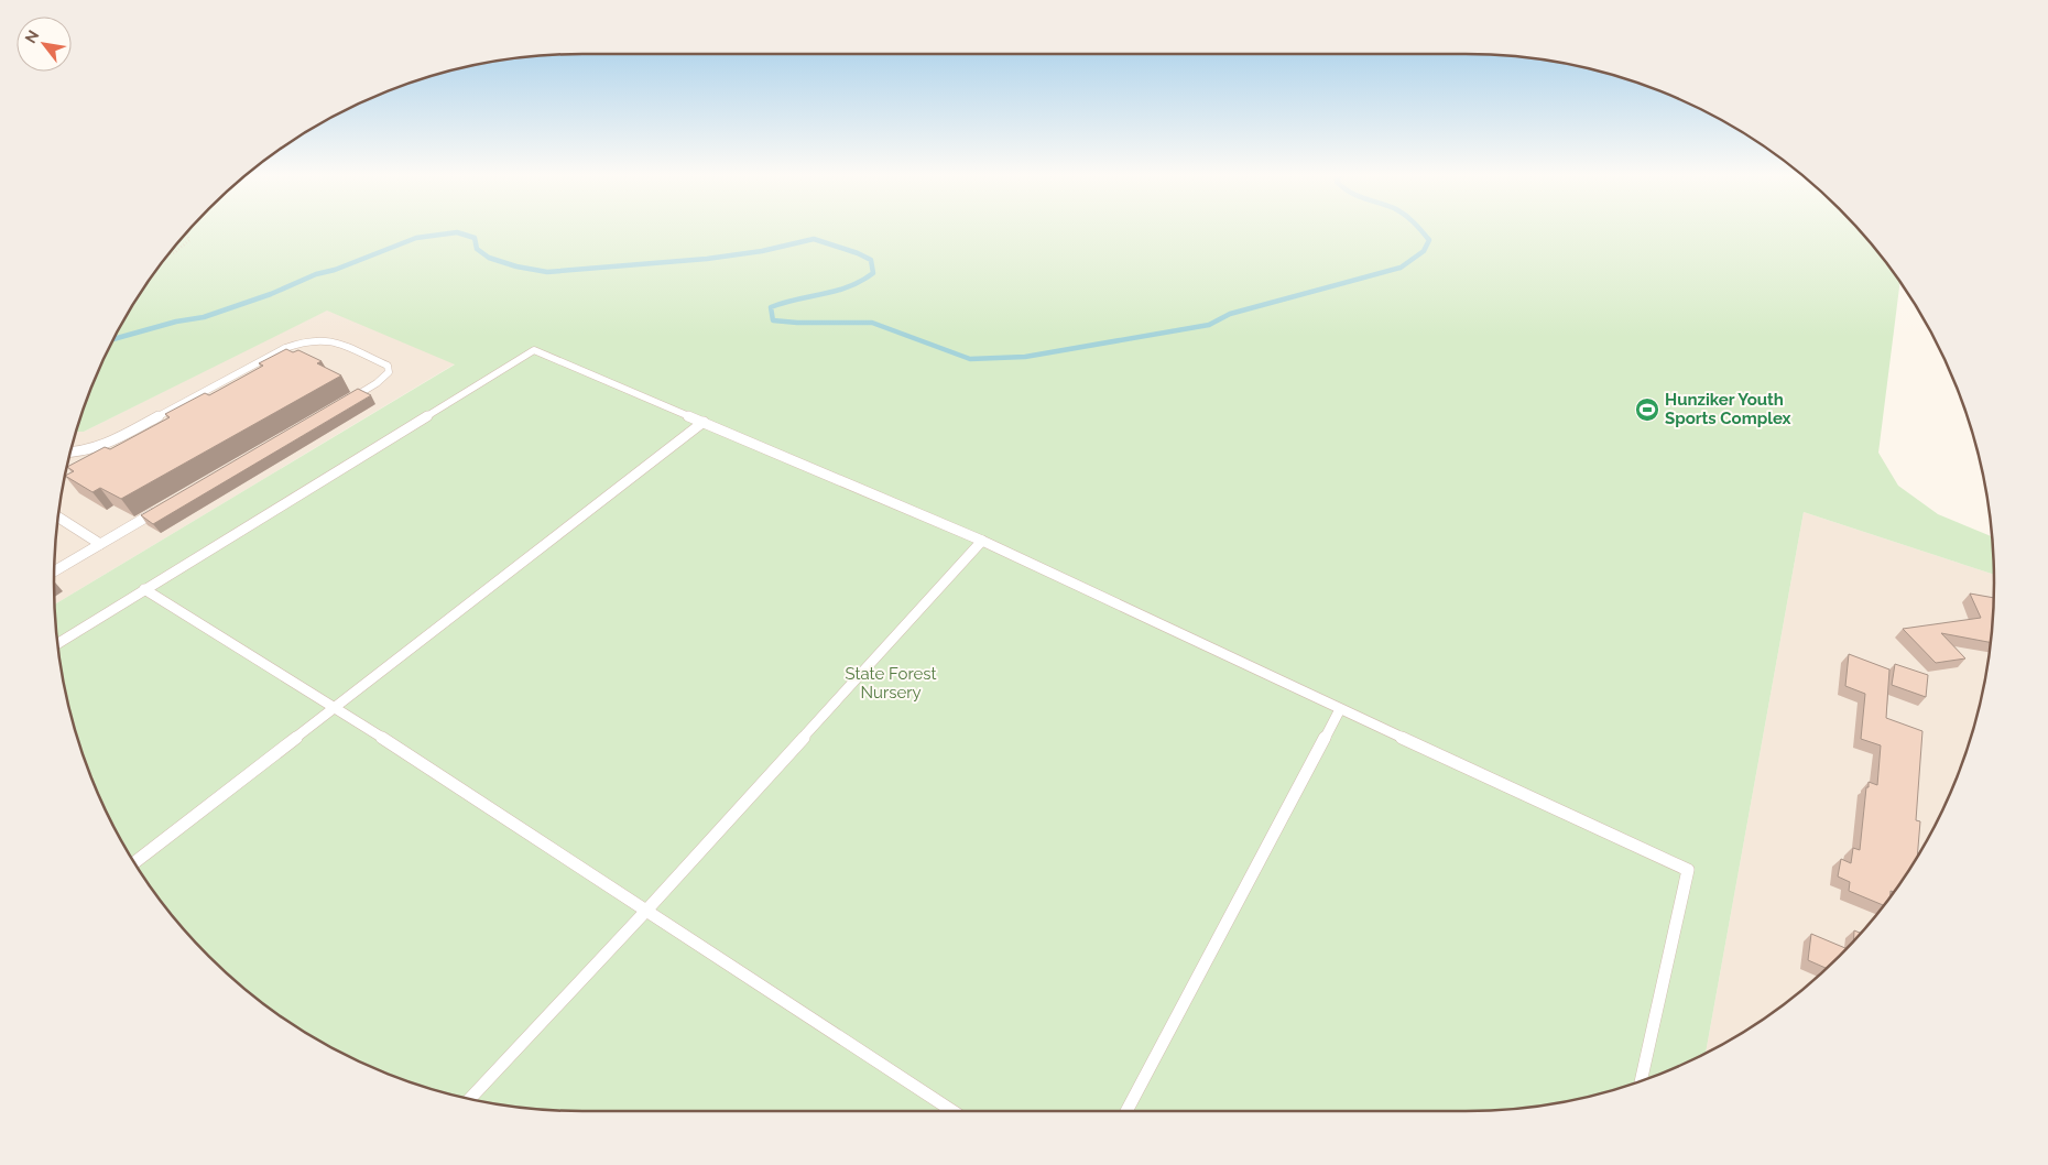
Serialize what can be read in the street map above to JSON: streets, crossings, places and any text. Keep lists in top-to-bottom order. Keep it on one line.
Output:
{"parks":["State Forest Nursery"],"places":{"sports":["Hunziker Youth Sports Complex"]},"north":"top left"}
